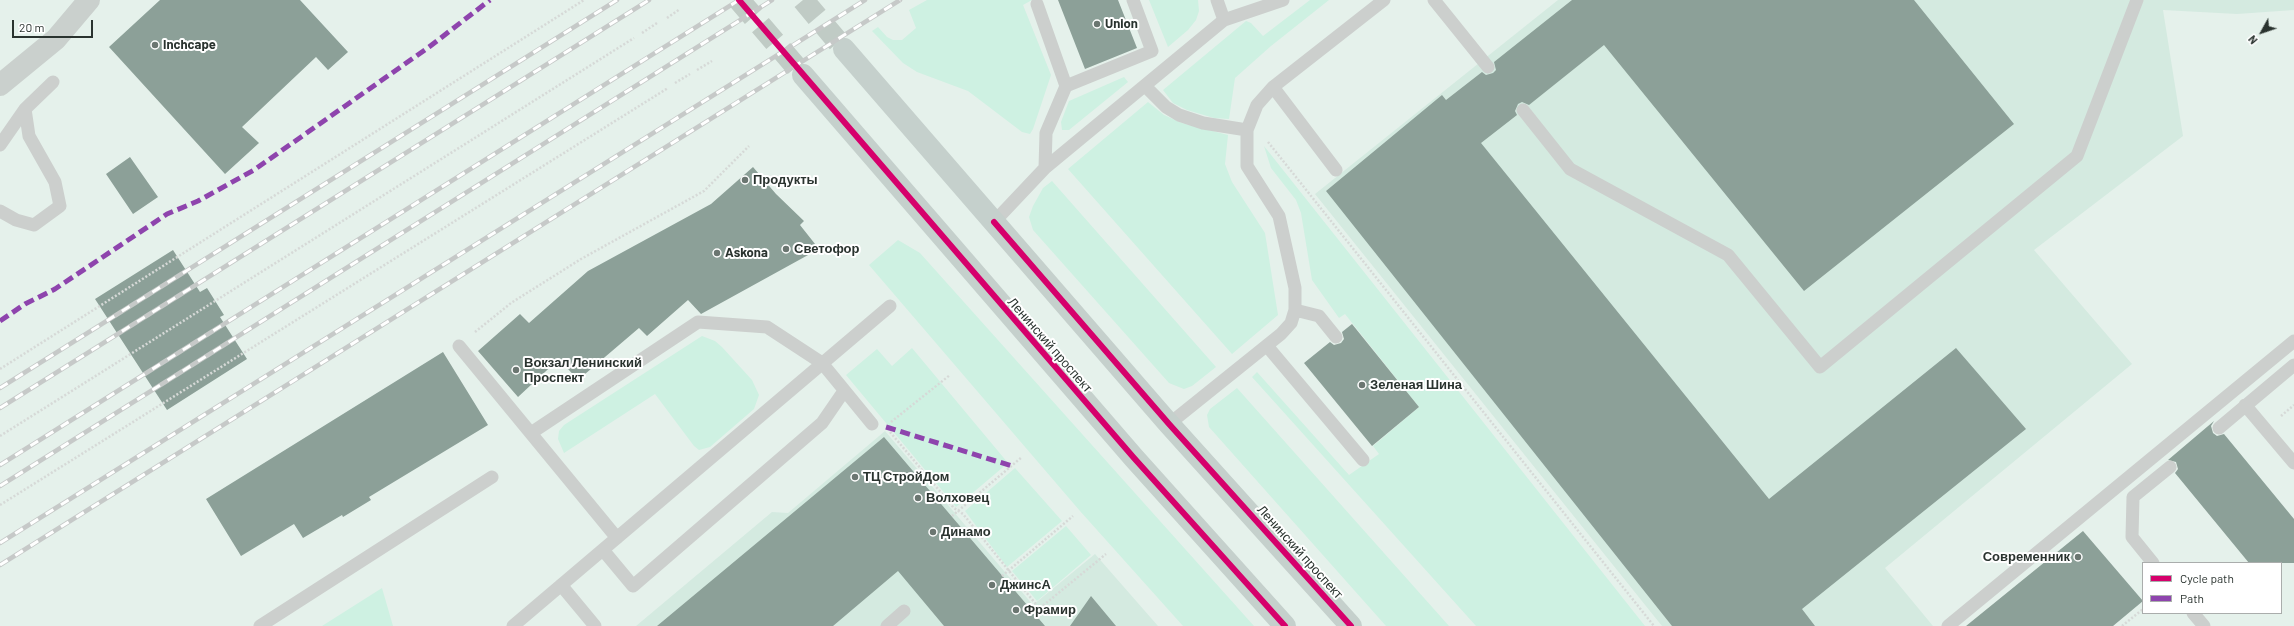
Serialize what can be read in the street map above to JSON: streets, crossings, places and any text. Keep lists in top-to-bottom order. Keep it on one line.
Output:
{"streets":{"main road":["Ленинский проспект"]},"places":["Union","Inchcape","Продукты","Светофор","Askona","Вокзал Ленинский Проспект","Зеленая Шина","ТЦ СтройДом","Волховец","Динамо","Современник","ДжинсА","Фрамир"],"legend":["Cycle path","Path"],"scale_bar":"20 m","north":"bottom left"}
